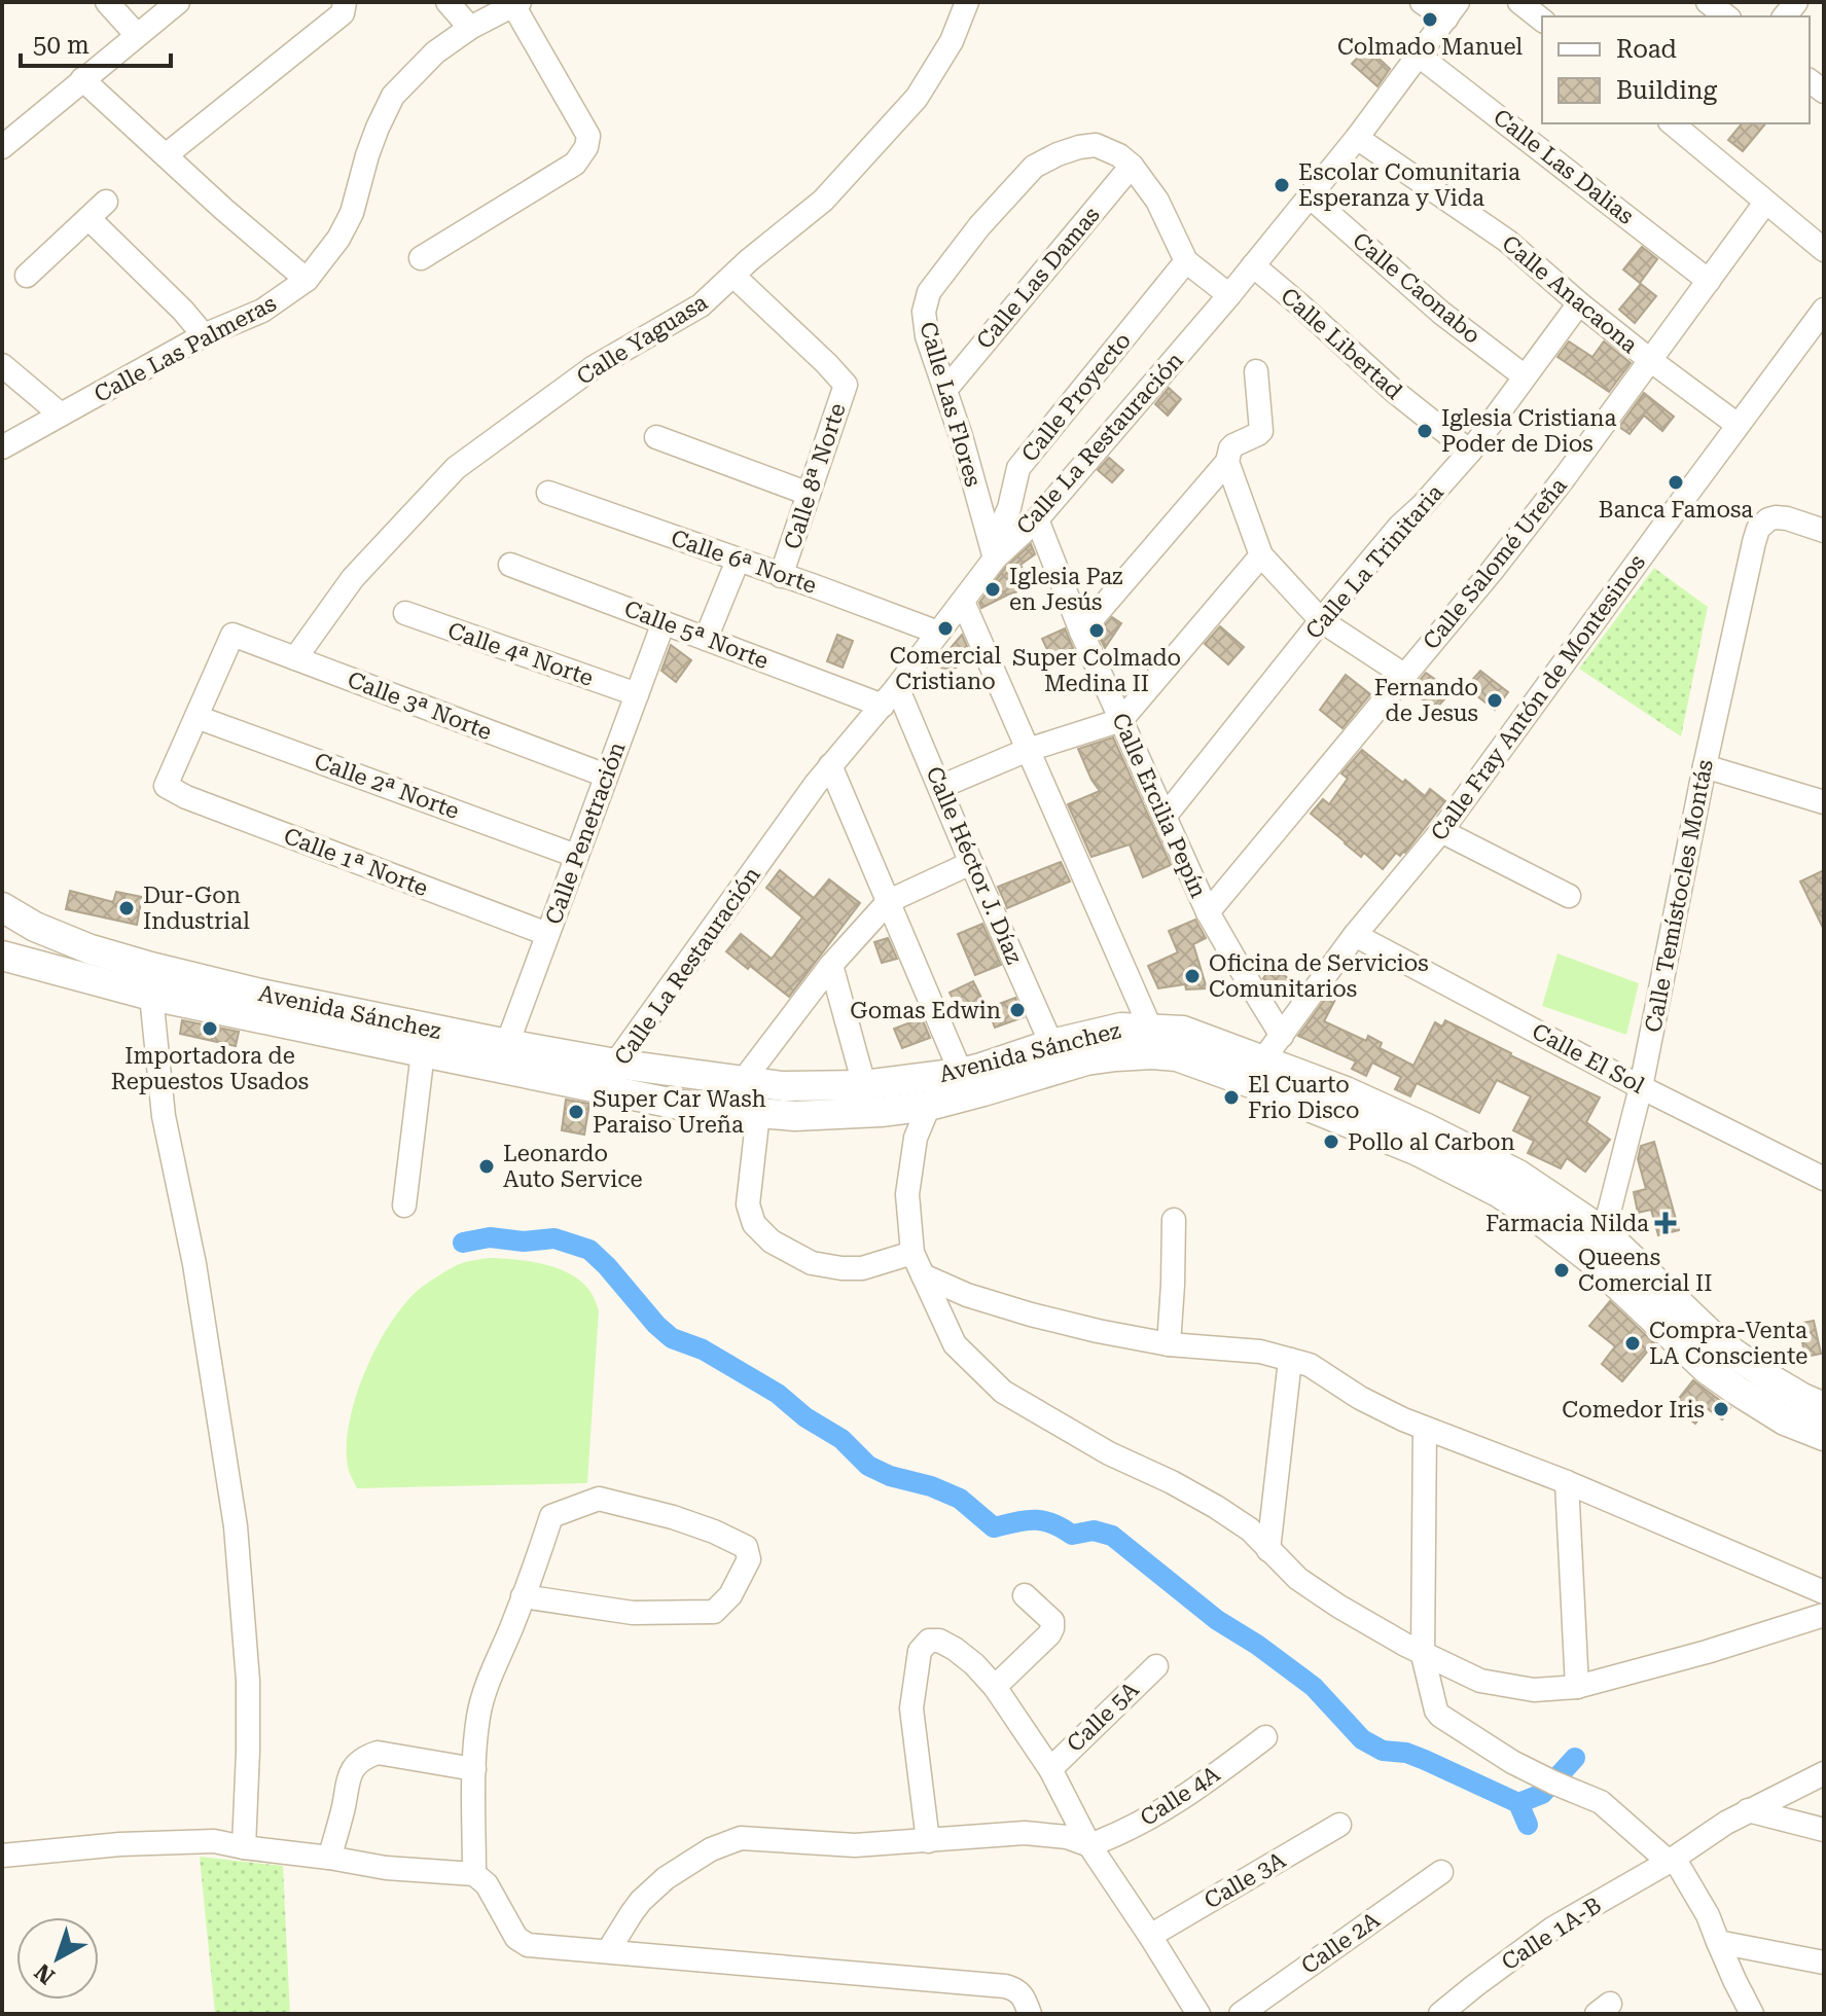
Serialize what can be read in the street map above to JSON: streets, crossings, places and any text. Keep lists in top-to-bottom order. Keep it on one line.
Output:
{"streets":{"street":["Calle Las Dalias","Calle Las Damas","Calle Caonabo","Calle Anacaona","Calle Yaguasa","Calle Libertad","Calle Las Palmeras","Calle Proyecto","Calle Las Flores","Calle La Restauración","Calle 8ª Norte","Calle 6ª Norte","Calle La Trinitaria","Calle Salomé Ureña","Calle 5ª Norte","Calle 4ª Norte","Calle Fray Antón de Montesinos","Calle 3ª Norte","Calle 2ª Norte","Calle Ercilia Pepín","Calle Penetración","Calle 1ª Norte","Calle Héctor J. Díaz","Calle Temístocles Montás","Avenida Sánchez","Calle El Sol","Calle 5A","Calle 4A","Calle 3A","Calle 1A-B","Calle 2A"]},"crossings":[["Calle Las Dalias","Calle La Restauración"],["Calle Las Dalias","Calle Salomé Ureña"],["Calle Las Damas","Calle Las Flores"],["Calle Caonabo","Calle La Restauración"],["Calle Caonabo","Calle La Trinitaria"],["Calle Anacaona","Calle La Restauración"],["Calle Anacaona","Calle La Trinitaria"],["Calle Anacaona","Calle Salomé Ureña"],["Calle Anacaona","Calle Fray Antón de Montesinos"],["Calle Yaguasa","Calle 8ª Norte"],["Calle Yaguasa","Calle 3ª Norte"],["Calle Libertad","Calle La Restauración"],["Calle Libertad","Calle La Trinitaria"],["Calle Proyecto","Calle Las Flores"],["Calle Proyecto","Calle La Restauración"],["Calle Las Flores","Calle La Restauración"],["Calle La Restauración","Calle 6ª Norte"],["Calle La Restauración","Calle 5ª Norte"],["Calle La Restauración","Calle Ercilia Pepín"],["Calle La Restauración","Calle Héctor J. Díaz"],["Calle La Restauración","Avenida Sánchez"],["Calle 8ª Norte","Calle 6ª Norte"],["Calle La Trinitaria","Calle Ercilia Pepín"],["Calle Salomé Ureña","Calle Ercilia Pepín"],["Calle 5ª Norte","Calle Penetración"],["Calle 4ª Norte","Calle Penetración"],["Calle Fray Antón de Montesinos","Calle Ercilia Pepín"],["Calle Fray Antón de Montesinos","Avenida Sánchez"],["Calle Fray Antón de Montesinos","Calle El Sol"],["Calle 3ª Norte","Calle 2ª Norte"],["Calle 3ª Norte","Calle Penetración"],["Calle 3ª Norte","Calle 1ª Norte"],["Calle 2ª Norte","Calle Penetración"],["Calle 2ª Norte","Calle 1ª Norte"],["Calle Penetración","Calle 1ª Norte"],["Calle Penetración","Avenida Sánchez"],["Calle Héctor J. Díaz","Avenida Sánchez"],["Calle Temístocles Montás","Avenida Sánchez"],["Calle Temístocles Montás","Calle El Sol"]],"places":{"other":["Colmado Manuel","Escolar Comunitaria Esperanza y Vida","Iglesia Cristiana Poder de Dios","Banca Famosa","Iglesia Paz en Jesús","Comercial Cristiano","Super Colmado Medina II","Fernando de Jesus","Dur-Gon Industrial","Oficina de Servicios Comunitarios","Gomas Edwin","Importadora de Repuestos Usados","El Cuarto Frio Disco","Super Car Wash Paraiso Ureña","Pollo al Carbon","Leonardo Auto Service","Queens Comercial II","Compra-Venta LA Consciente","Comedor Iris"],"health":["Farmacia Nilda"]},"legend":["Road","Building"],"scale_bar":"50 m","north":"bottom left"}
